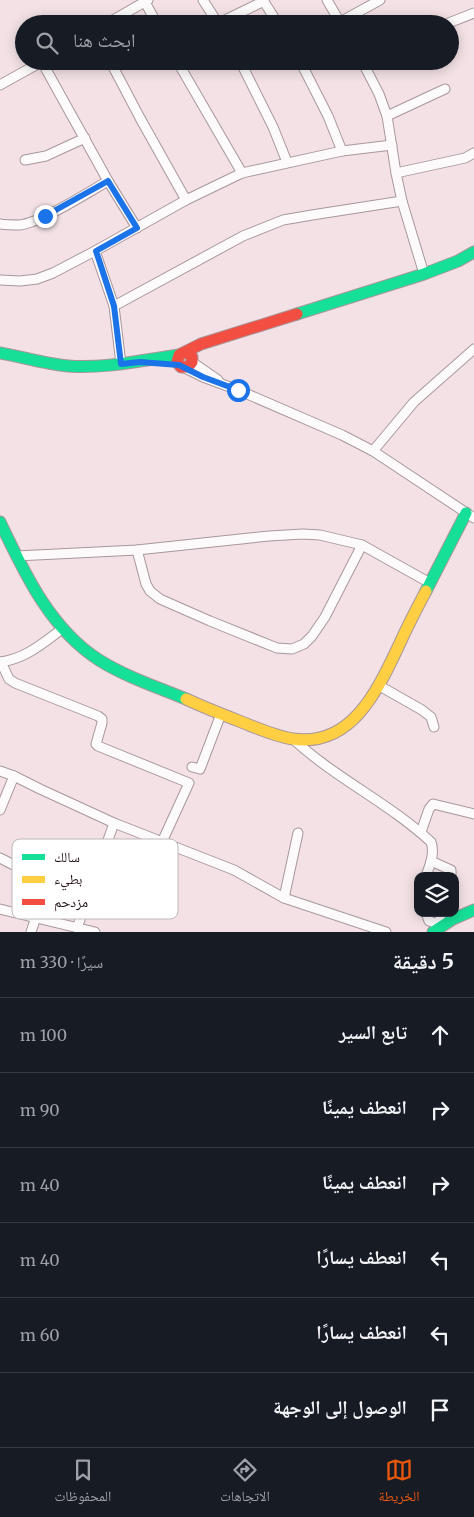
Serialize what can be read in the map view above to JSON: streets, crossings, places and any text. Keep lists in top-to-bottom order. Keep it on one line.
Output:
{"legend":["سالك","بطيء","مزدحم"],"page":{"search":"ابحث هنا","heading":["5 دقيقة","سيرًا · 330 m"],"list":[["تابع السير","100 m"],["انعطف يمينًا","90 m"],["انعطف يمينًا","40 m"],["انعطف يسارًا","40 m"],["انعطف يسارًا","60 m"],"الوصول إلى الوجهة"],"nav":["الخريطة","الاتجاهات","المحفوظات"]}}
